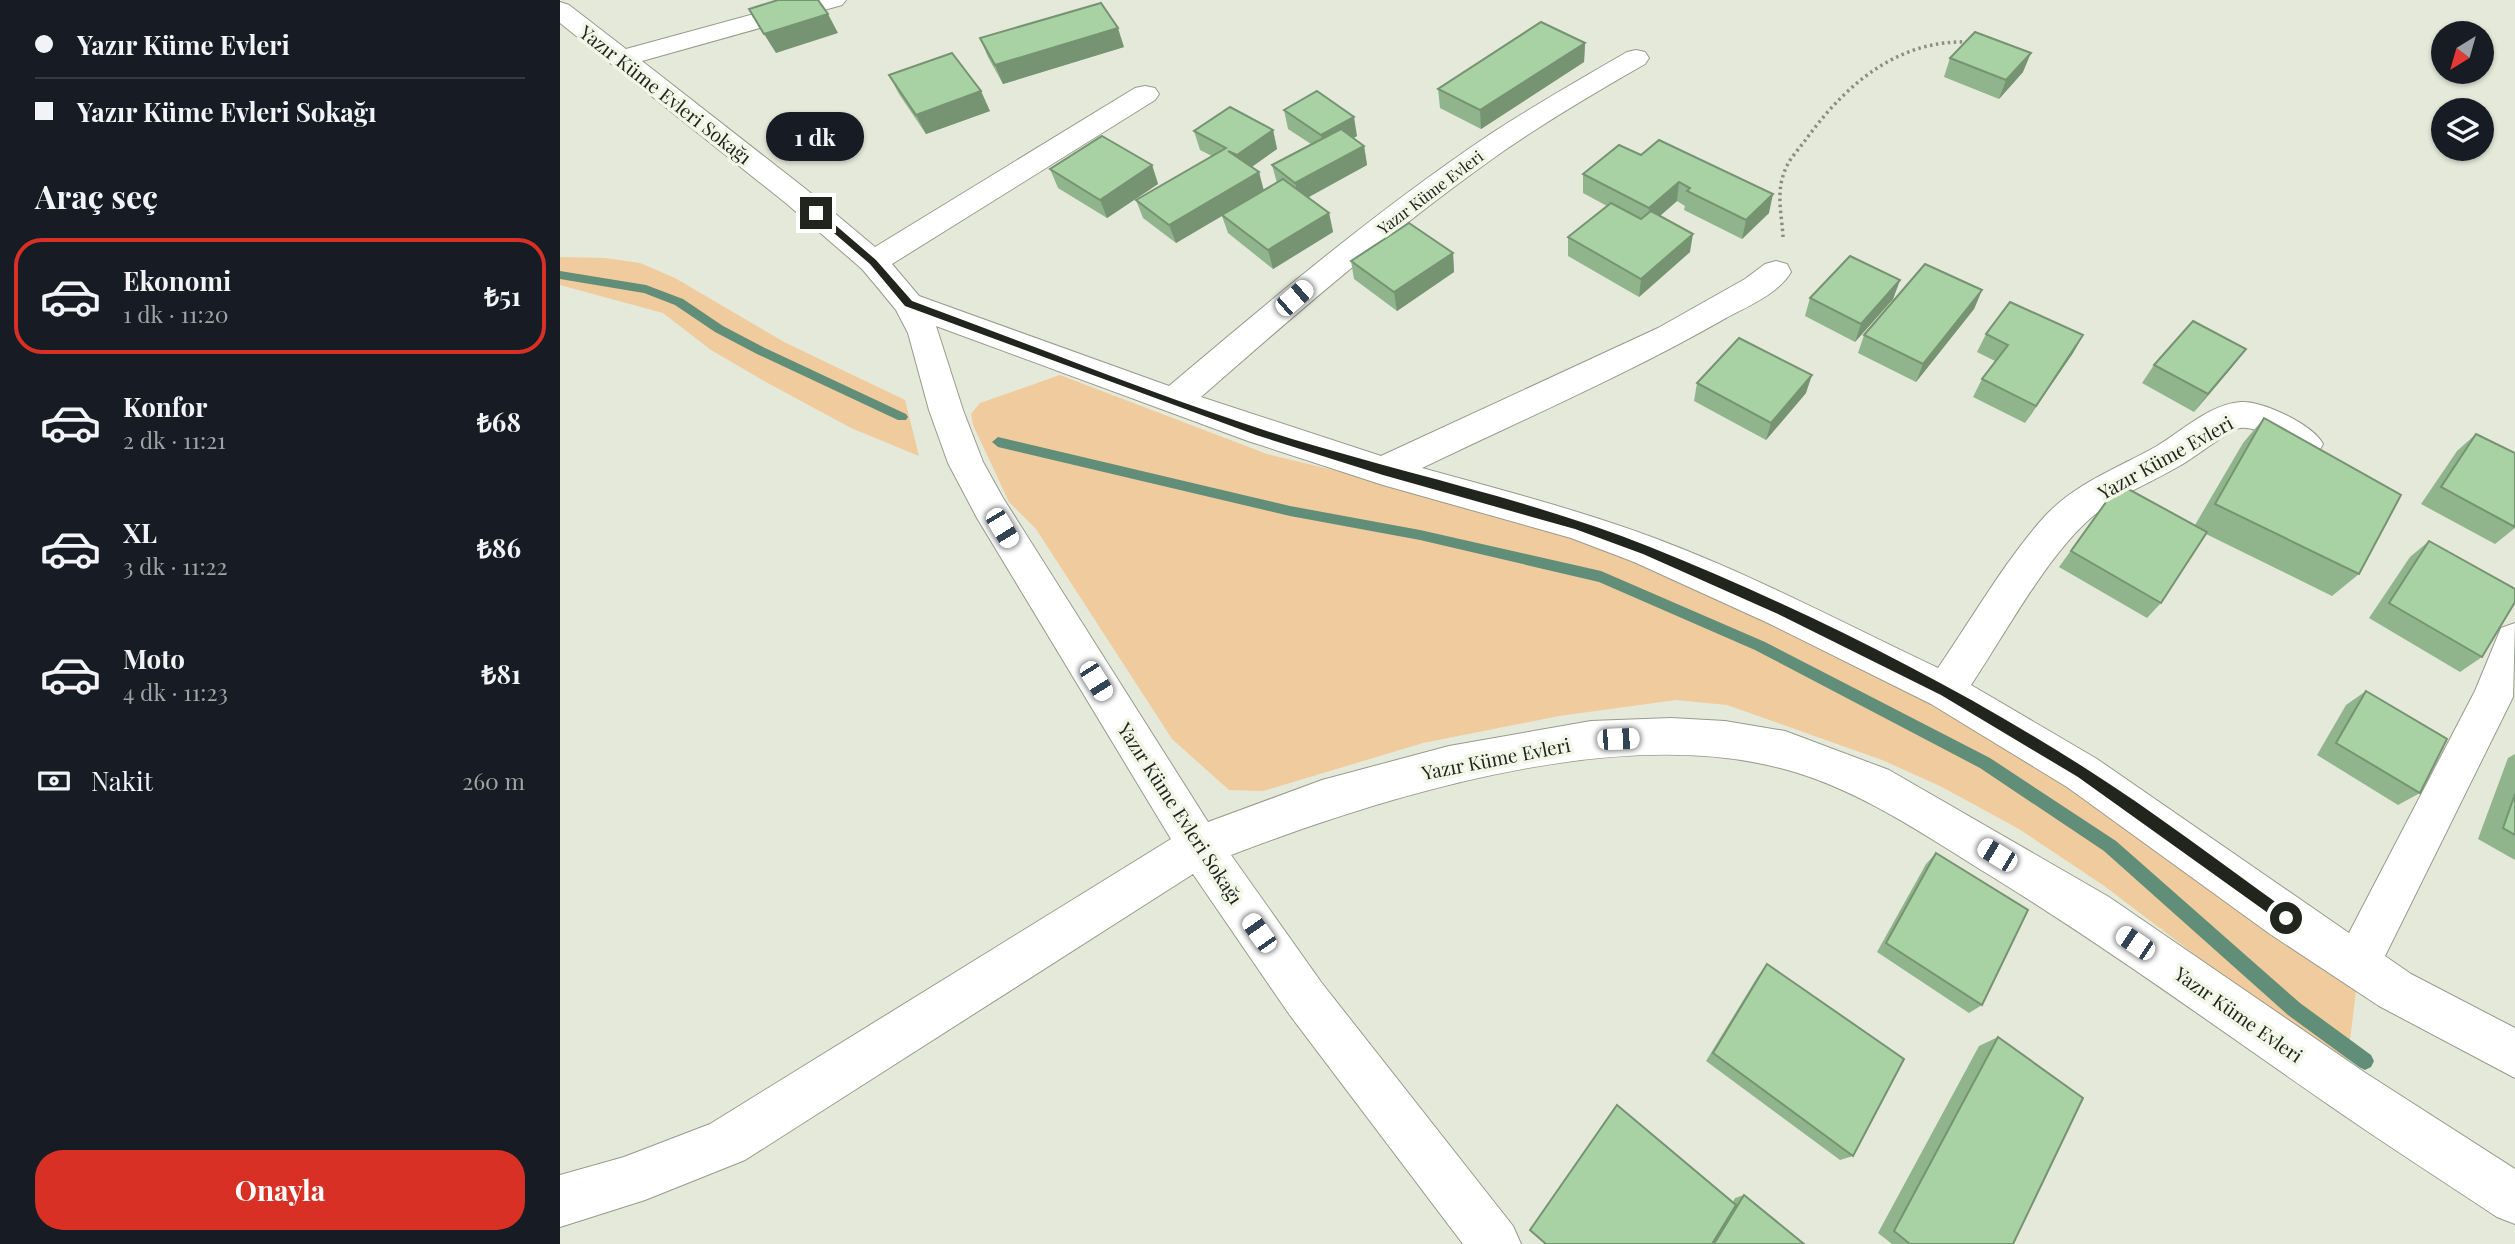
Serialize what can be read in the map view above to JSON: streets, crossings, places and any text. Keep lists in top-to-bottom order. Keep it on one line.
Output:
{"streets":{"street":["Yazır Küme Evleri Sokağı","Yazır Küme Evleri"]},"crossings":[["Yazır Küme Evleri Sokağı","Yazır Küme Evleri"]],"north":"bottom left","page":{"banner":["Yazır Küme Evleri","Yazır Küme Evleri Sokağı"],"bubble":"1 dk","heading":"Araç seç","list":[{"name":"Ekonomi","note":"1 dk · 11:20","value":"₺51"},{"name":"Konfor","note":"2 dk · 11:21","value":"₺68"},{"name":"XL","note":"3 dk · 11:22","value":"₺86"},{"name":"Moto","note":"4 dk · 11:23","value":"₺81"}],"pay":["Nakit","260 m"],"buttons":"Onayla"}}
